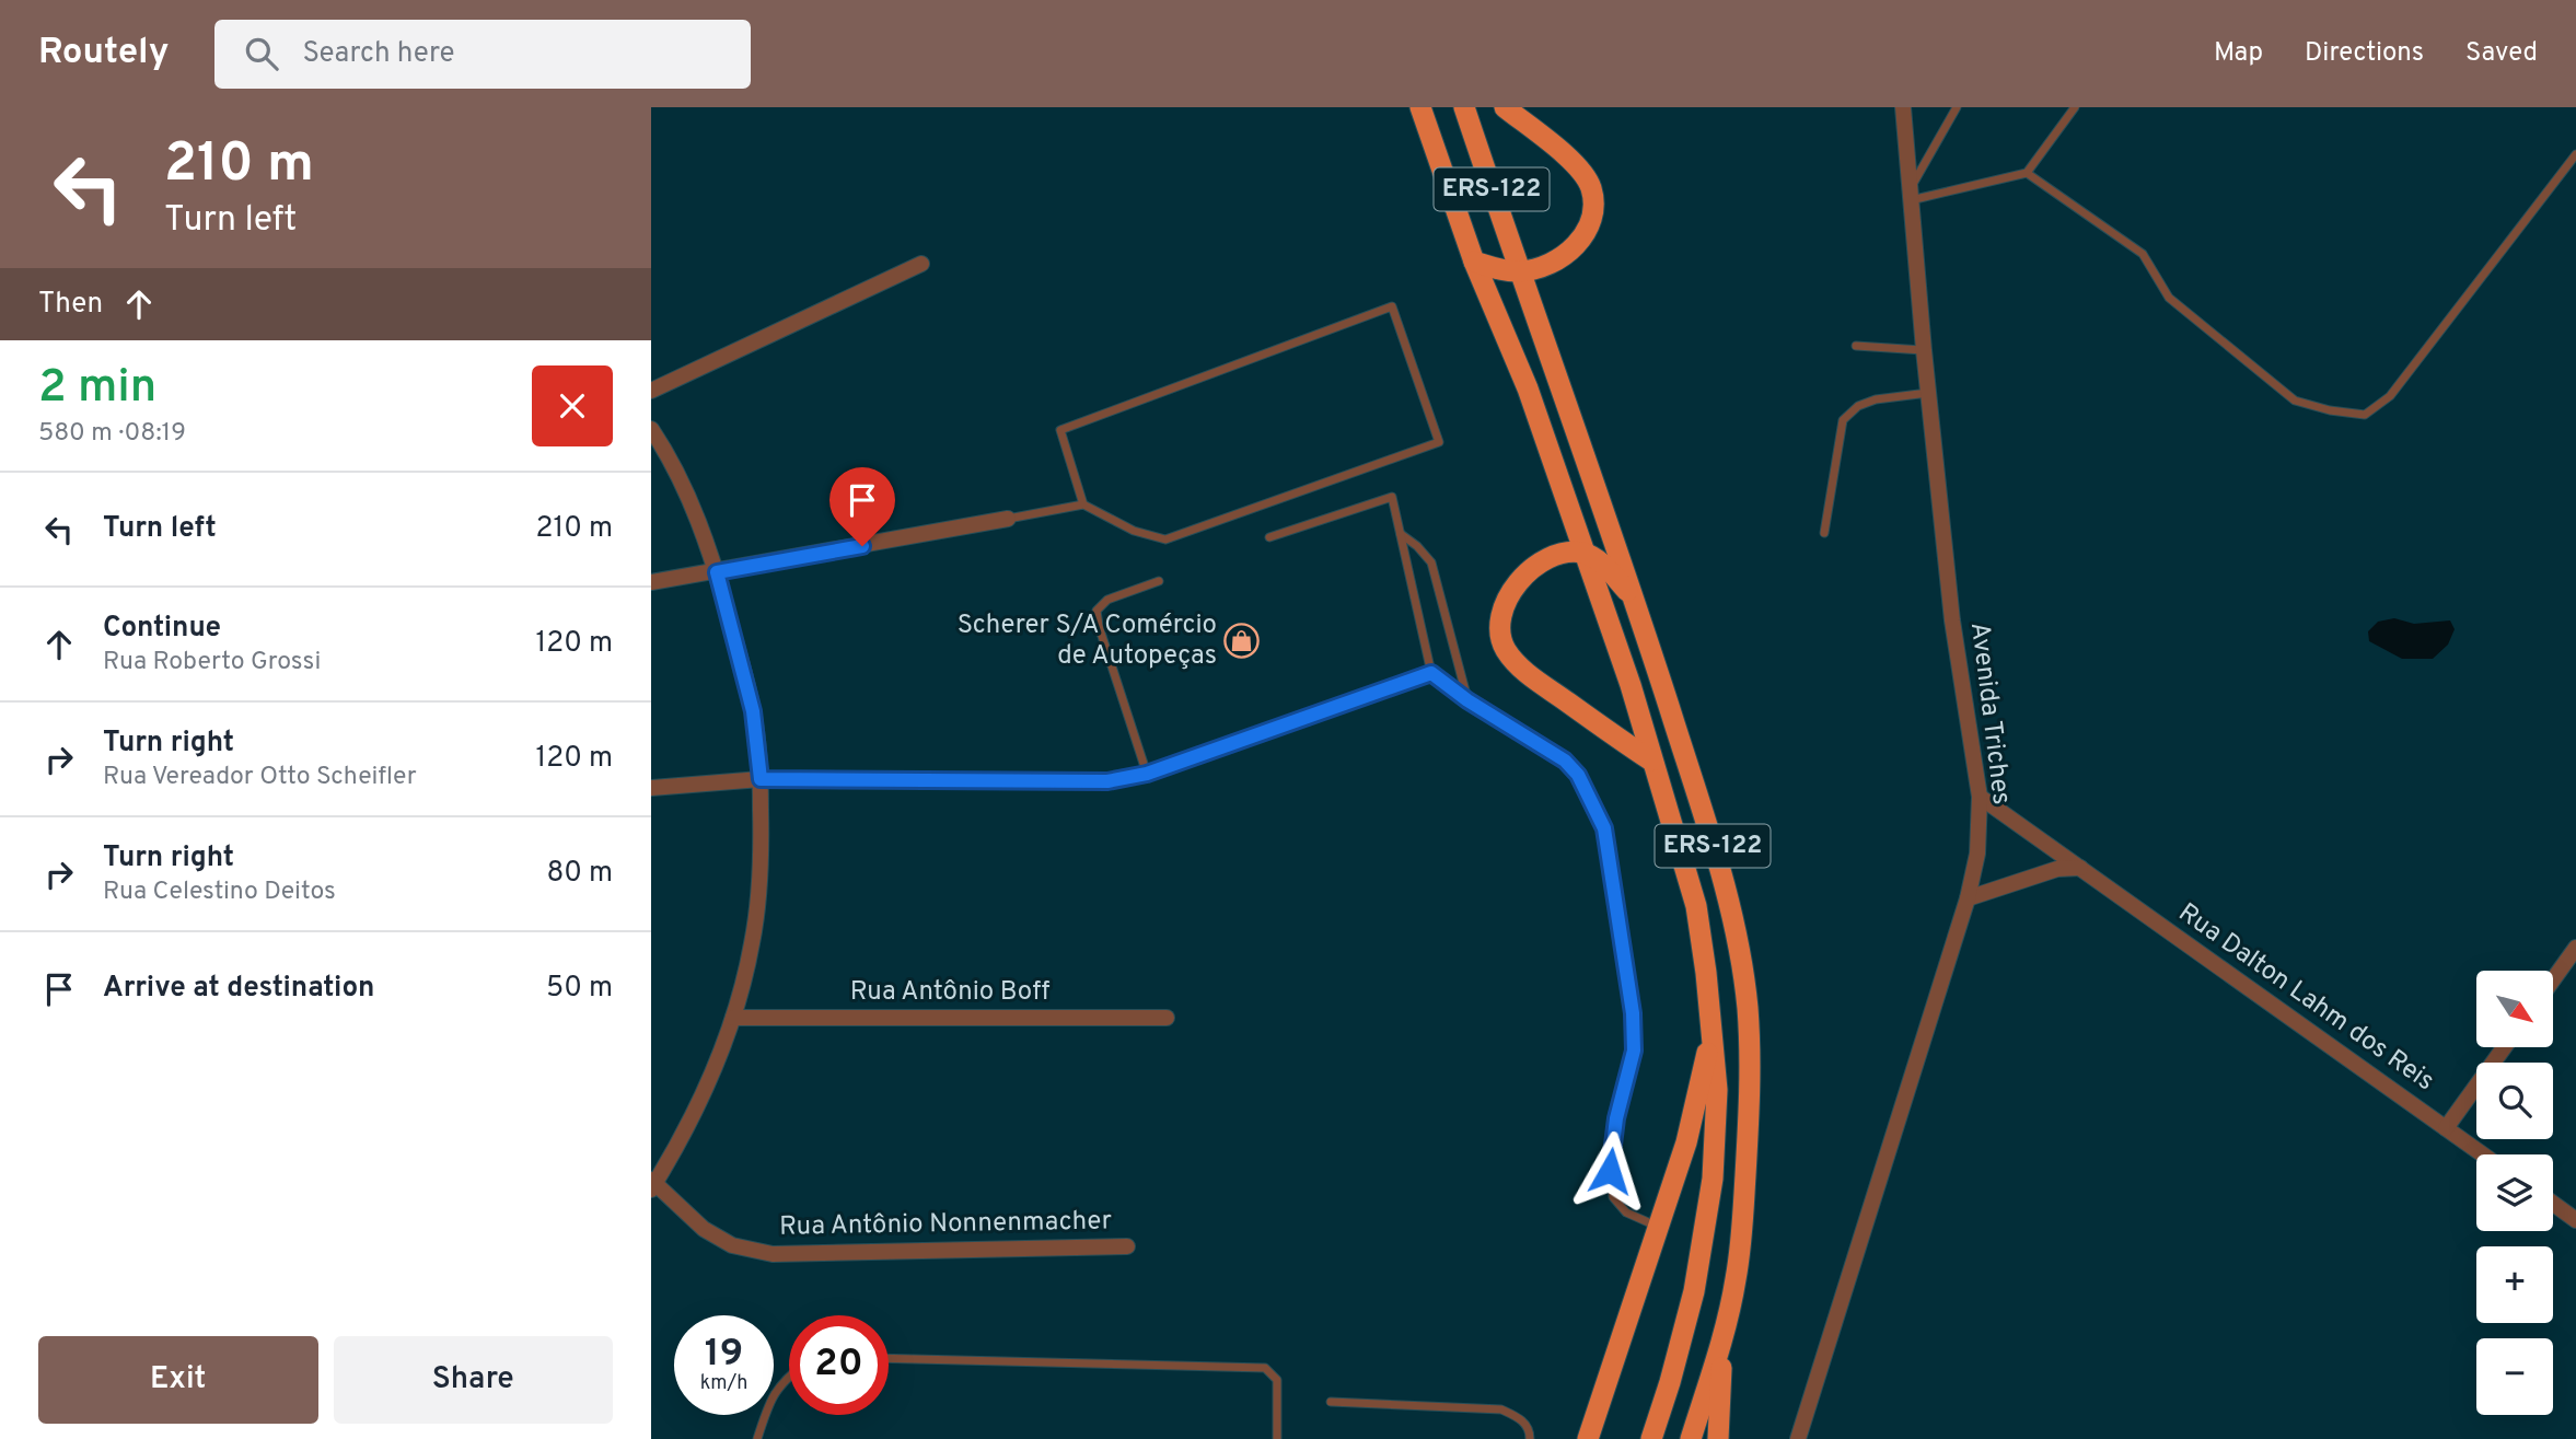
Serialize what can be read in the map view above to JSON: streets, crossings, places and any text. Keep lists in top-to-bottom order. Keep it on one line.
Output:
{"streets":{"highway":["ERS-122"],"street":["Avenida Triches","Rua Antônio Boff","Rua Dalton Lahm dos Reis","Rua Antônio Nonnenmacher"]},"crossings":[["Avenida Triches","Rua Dalton Lahm dos Reis"]],"places":{"shop":["Scherer S/A Comércio de Autopeças"]},"north":"bottom right","page":{"header":"Routely","search":"Search here","nav":["Map","Directions","Saved"],"turn":["210 m","Turn left"],"then":"Then","heading":["2 min","580 m · 08:19"],"list":[{"name":"Turn left","value":"210 m"},{"name":"Continue","note":"Rua Roberto Grossi","value":"120 m"},{"name":"Turn right","note":"Rua Vereador Otto Scheifler","value":"120 m"},{"name":"Turn right","note":"Rua Celestino Deitos","value":"80 m"},{"name":"Arrive at destination","value":"50 m"}],"map_buttons":["+","−"],"speed":"19 km/h","limit":"20","buttons":["Exit","Share"]}}
